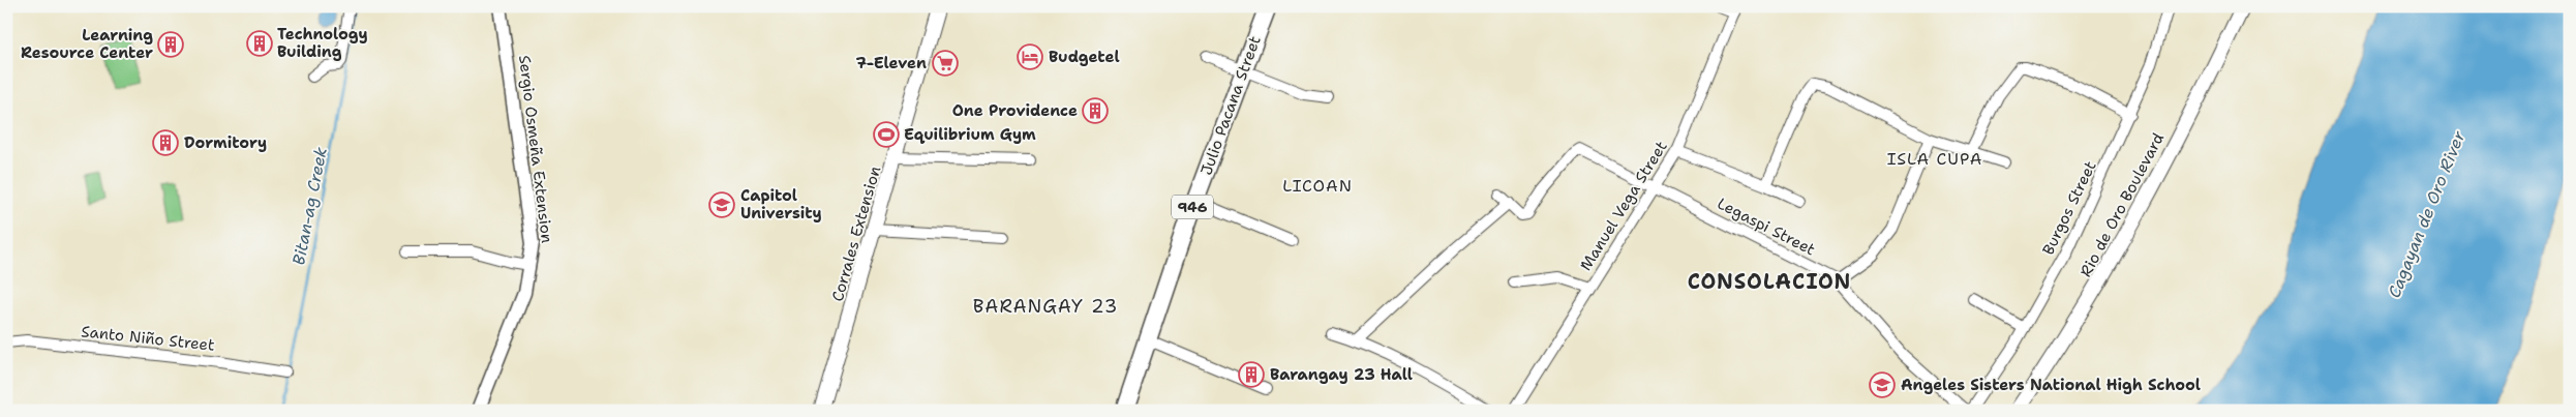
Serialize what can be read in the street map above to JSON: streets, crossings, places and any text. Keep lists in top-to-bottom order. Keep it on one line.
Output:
{"streets":{"main road":["Julio Pacana Street","Rio de Oro Boulevard","946","Corrales Extension"],"street":["Sergio Osmeña Extension","Manuel Vega Street","Burgos Street","Legaspi Street","Santo Niño Street"]},"crossings":[["Manuel Vega Street","Legaspi Street"]],"districts":["ISLA CUPA","LICOAN","CONSOLACION","BARANGAY 23"],"water":["Bitan-ag Creek","Cagayan de Oro River"],"places":{"building":["Technology Building","Learning Resource Center","One Providence","Dormitory","Barangay 23 Hall"],"hotel":["Budgetel"],"supermarket":["7-Eleven"],"sports":["Equilibrium Gym"],"school or university":["Capitol University","Angeles Sisters National High School"]}}
